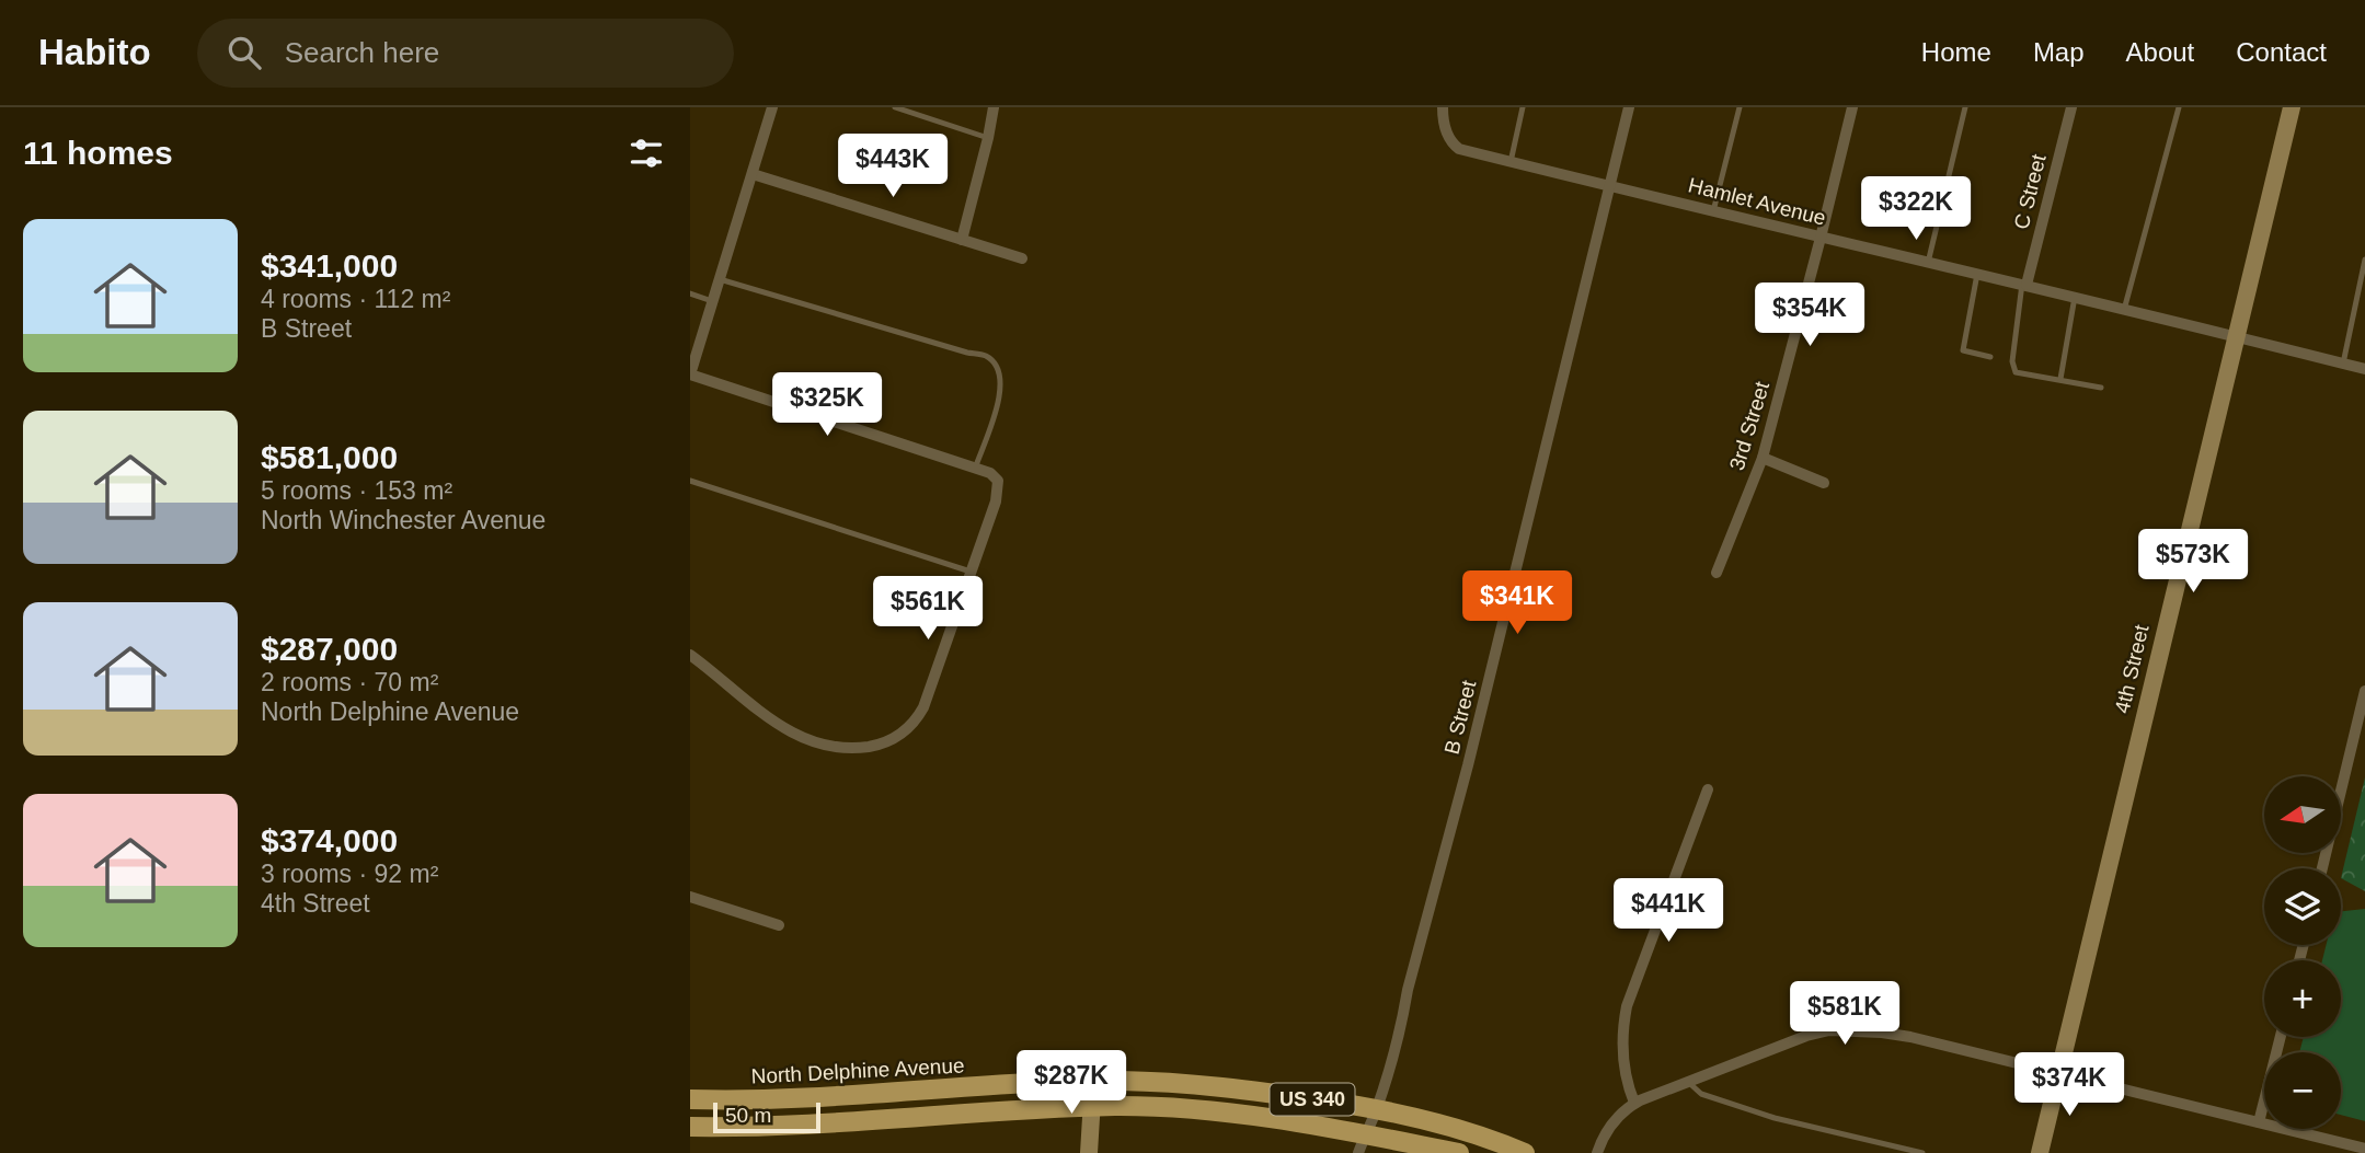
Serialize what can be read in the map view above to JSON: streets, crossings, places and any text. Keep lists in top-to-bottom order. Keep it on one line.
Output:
{"streets":{"main road":["North Delphine Avenue","US 340"],"street":["C Street","Hamlet Avenue","3rd Street","4th Street","B Street"]},"crossings":[["C Street","Hamlet Avenue"],["Hamlet Avenue","3rd Street"],["Hamlet Avenue","4th Street"],["Hamlet Avenue","B Street"],["B Street","North Delphine Avenue"],["B Street","US 340"]],"scale_bar":"50 m","north":"left","page":{"header":"Habito","search":"Search here","nav":["Home","Map","About","Contact"],"heading":"11 homes","price":["$443K","$322K","$354K","$325K","$573K","$341K","$561K","$441K","$581K","$287K","$374K"],"list":[{"name":"$341,000","note":"4 rooms · 112 m² · B Street"},{"name":"$581,000","note":"5 rooms · 153 m² · North Winchester Avenue"},{"name":"$287,000","note":"2 rooms · 70 m² · North Delphine Avenue"},{"name":"$374,000","note":"3 rooms · 92 m² · 4th Street"}],"map_buttons":["+","−"],"scale":"50 m"}}
